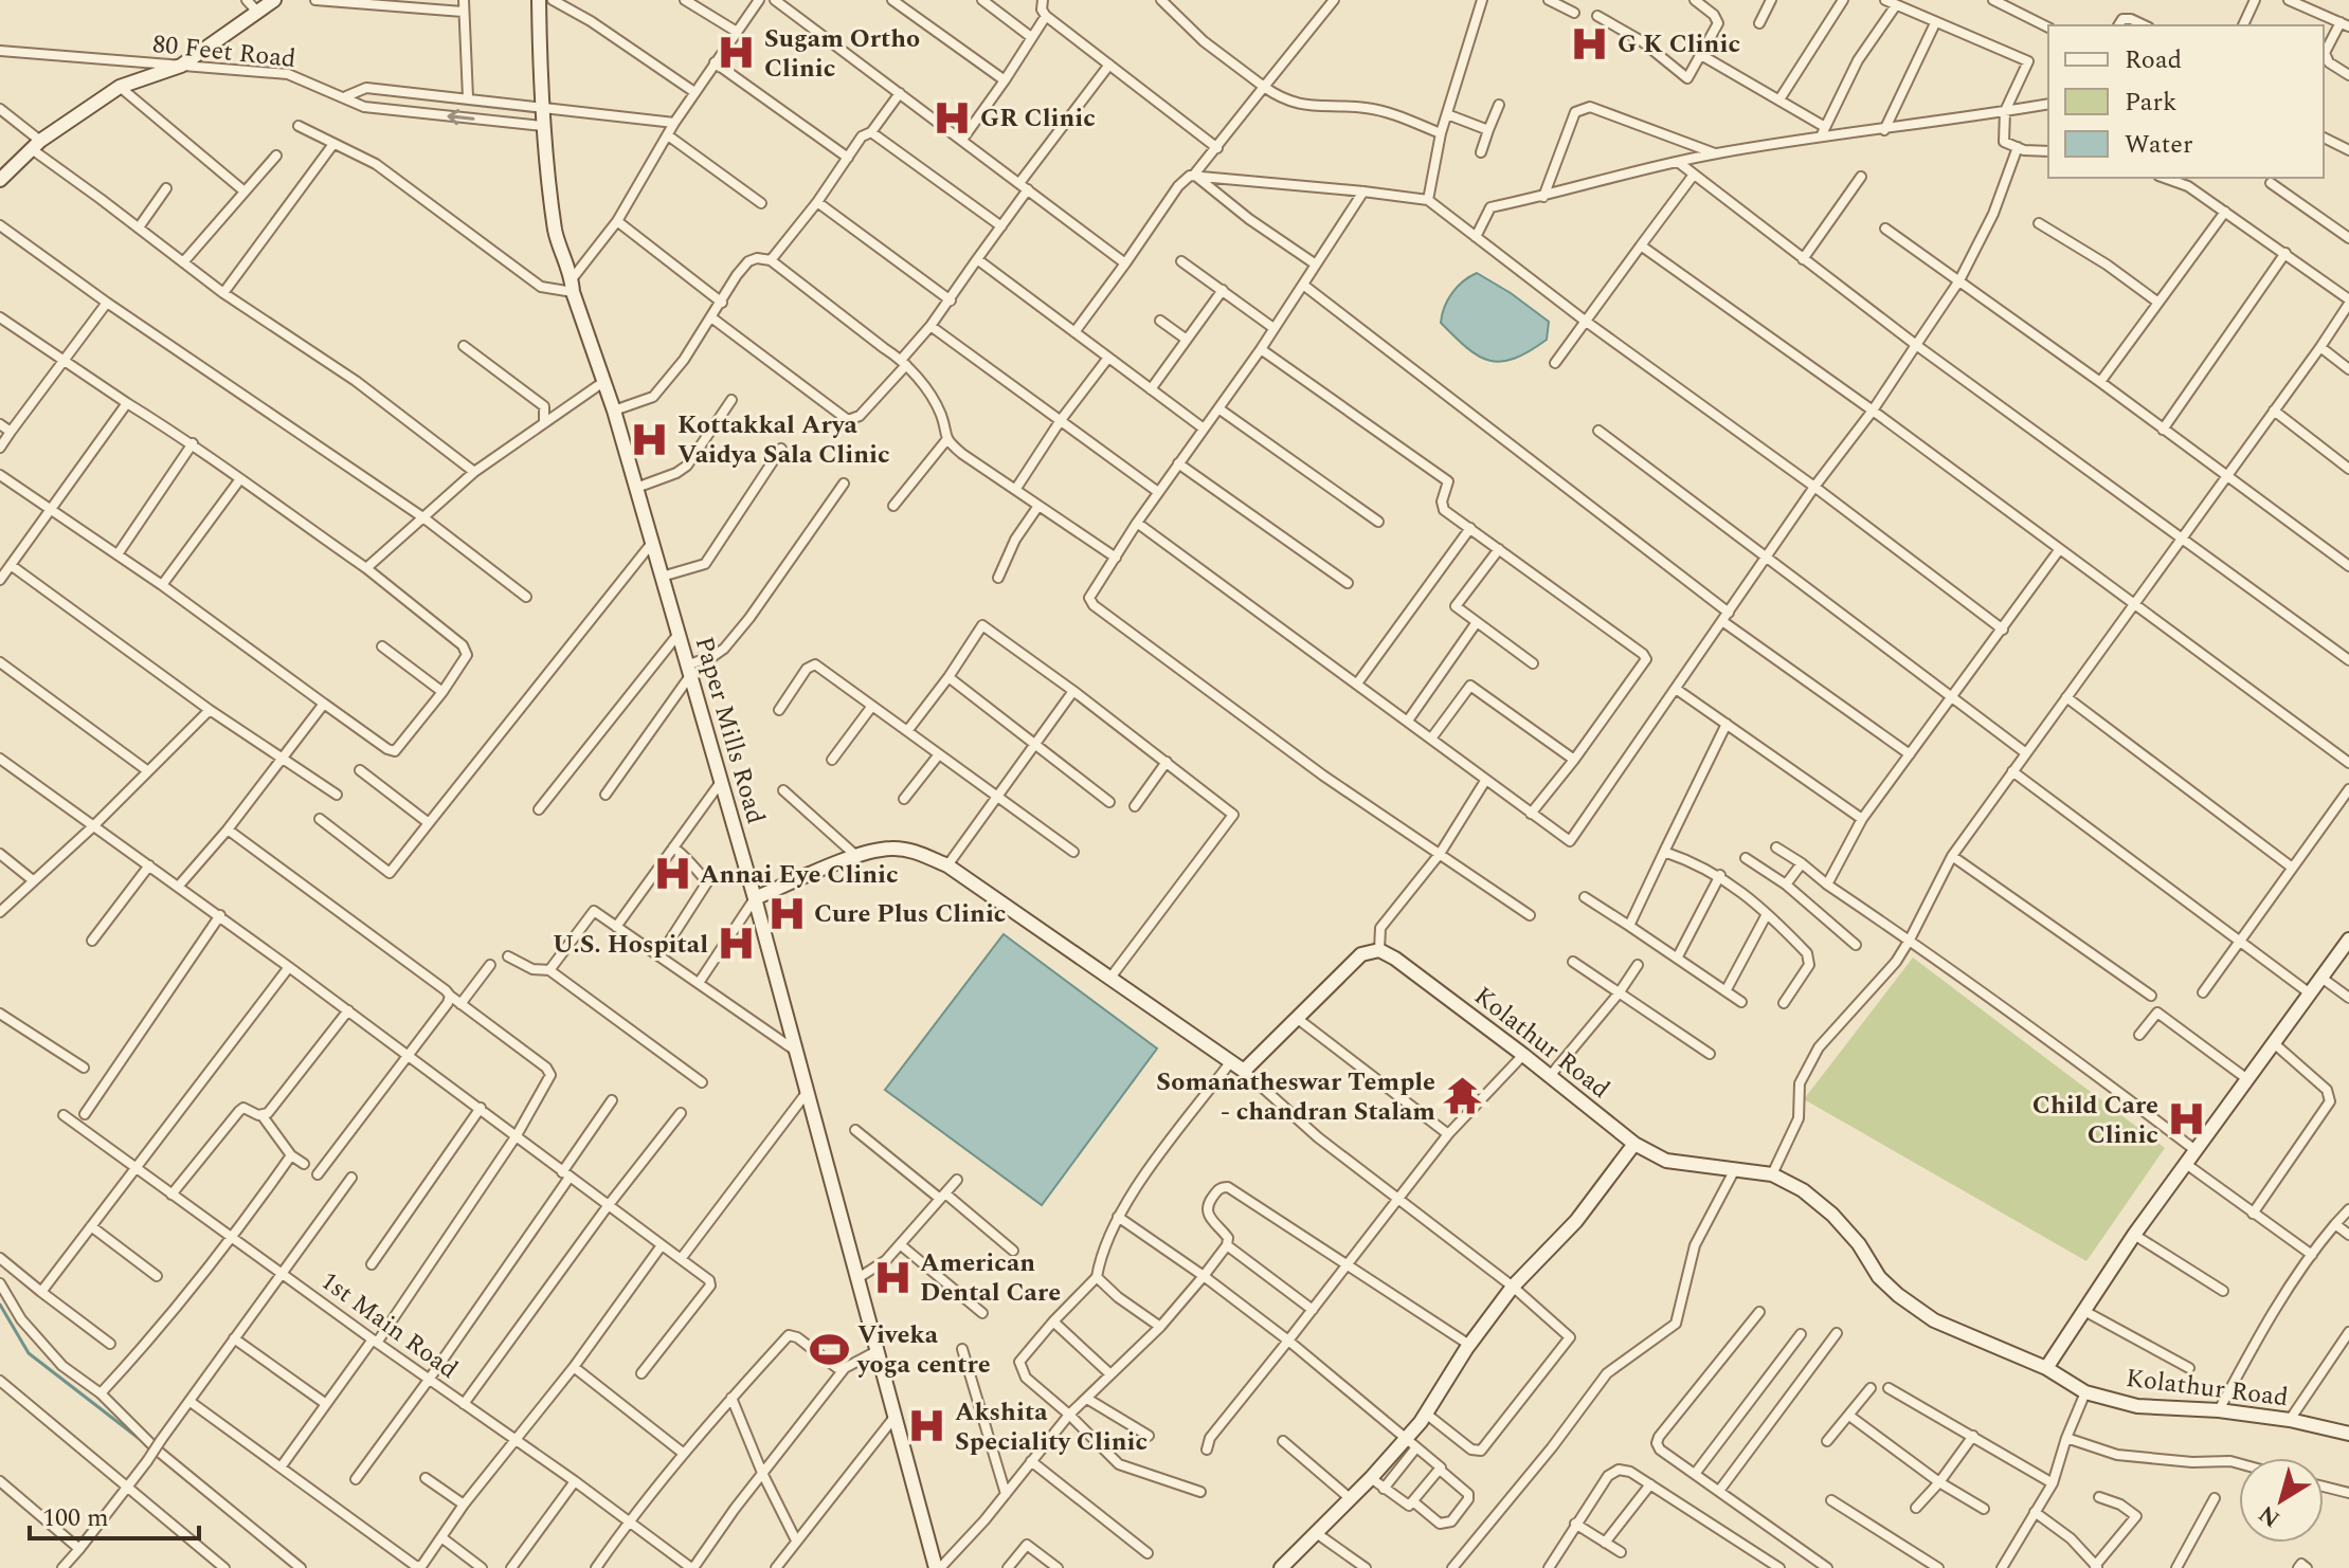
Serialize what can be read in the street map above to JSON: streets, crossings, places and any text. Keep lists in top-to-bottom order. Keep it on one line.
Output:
{"streets":{"main road":["Paper Mills Road","Kolathur Road"],"street":["80 Feet Road","1st Main Road"]},"crossings":[["80 Feet Road","Paper Mills Road"]],"places":{"hospital":["G K Clinic","Sugam Ortho Clinic","GR Clinic","Kottakkal Arya Vaidya Sala Clinic","Annai Eye Clinic","Cure Plus Clinic","U.S. Hospital","Child Care Clinic","American Dental Care","Akshita Speciality Clinic"],"temple":["Somanatheswar Temple - chandran Stalam"],"sports":["Viveka yoga centre"]},"legend":["Road","Park","Water"],"scale_bar":"100 m","north":"bottom left"}
